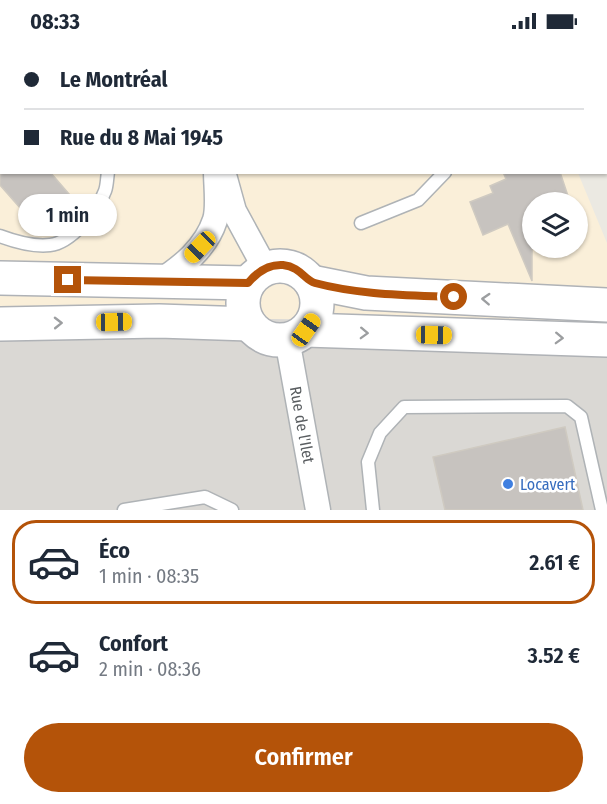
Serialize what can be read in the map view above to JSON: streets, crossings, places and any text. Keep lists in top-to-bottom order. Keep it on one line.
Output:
{"streets":{"street":["Rue de l'Ilet"]},"places":["Locavert"],"page":{"status":"08:33","banner":["Le Montréal","Rue du 8 Mai 1945"],"bubble":"1 min","list":[{"name":"Éco","note":"1 min · 08:35","value":"2.61 €"},{"name":"Confort","note":"2 min · 08:36","value":"3.52 €"}],"buttons":"Confirmer"}}
